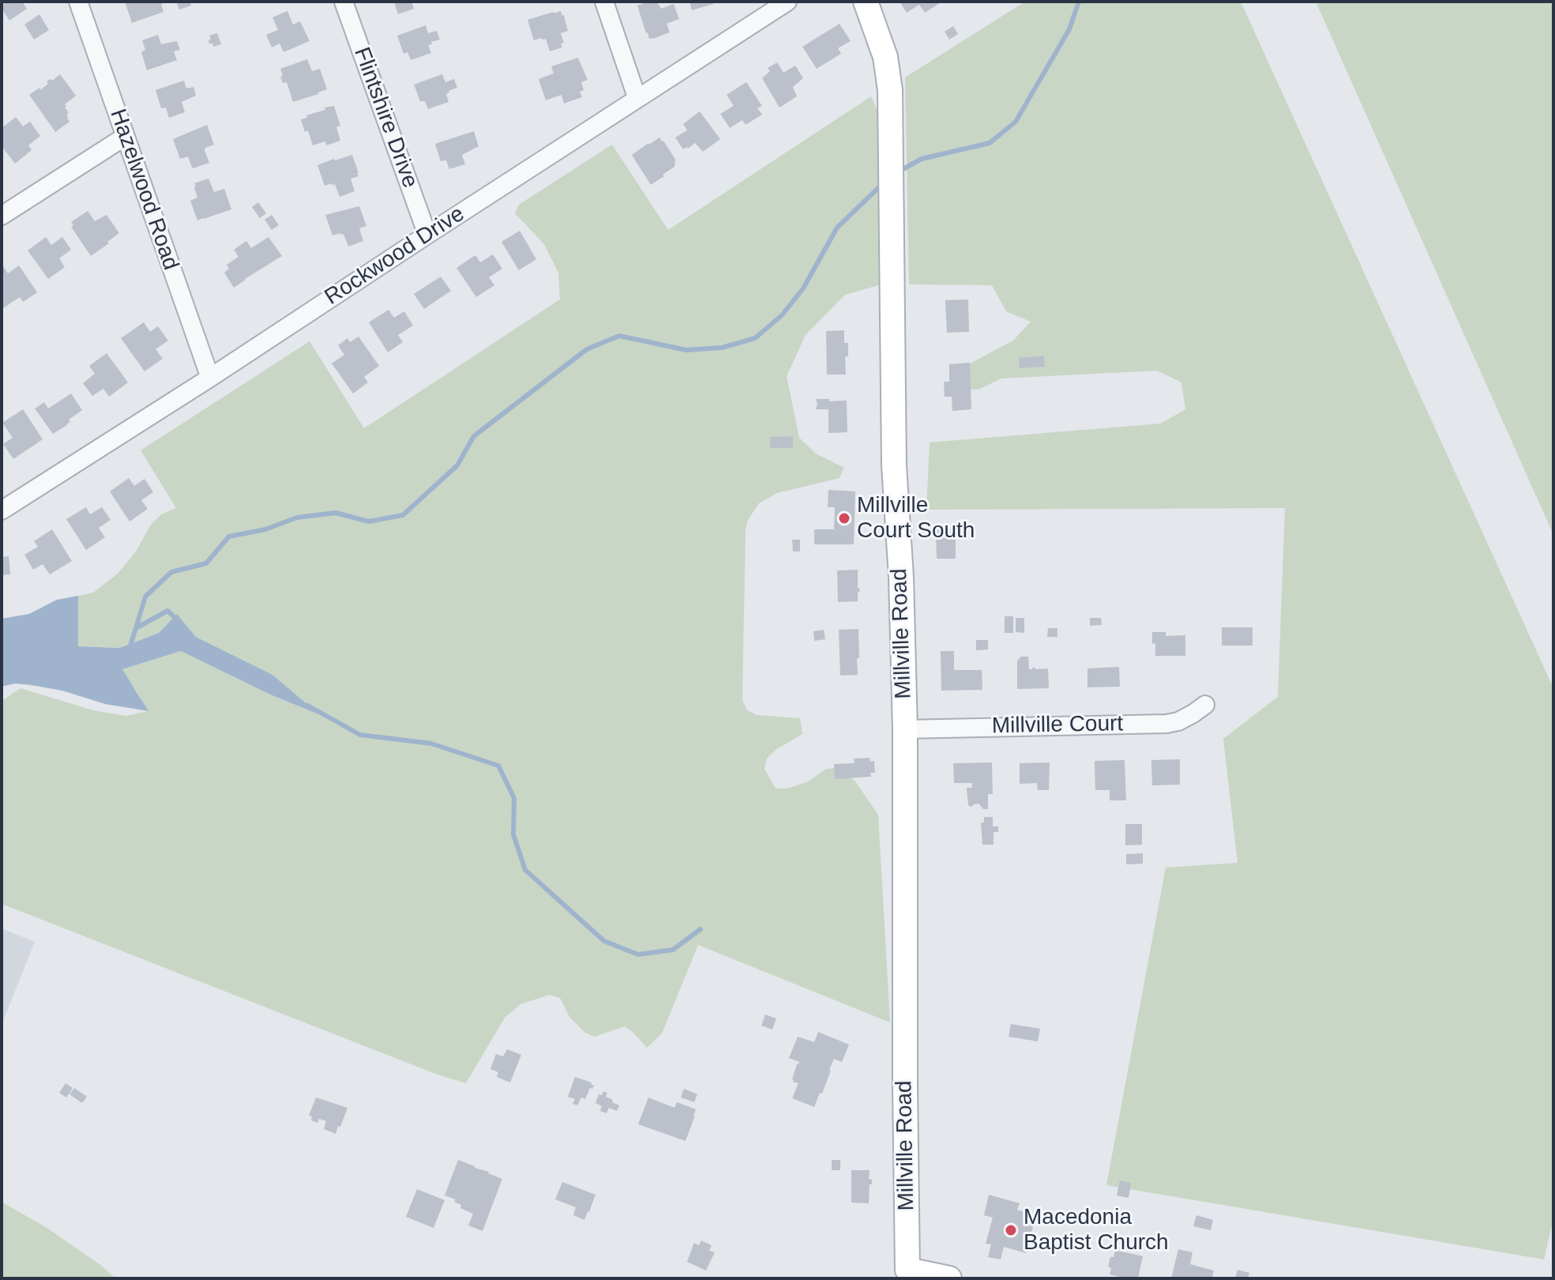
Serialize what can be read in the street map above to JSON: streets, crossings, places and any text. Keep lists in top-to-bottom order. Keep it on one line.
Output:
{"streets":{"street":["Flintshire Drive","Hazelwood Road","Rockwood Drive","Millville Road","Millville Court"]},"crossings":[["Flintshire Drive","Rockwood Drive"],["Hazelwood Road","Rockwood Drive"],["Millville Road","Millville Court"]],"places":["Millville Court South","Macedonia Baptist Church"]}
